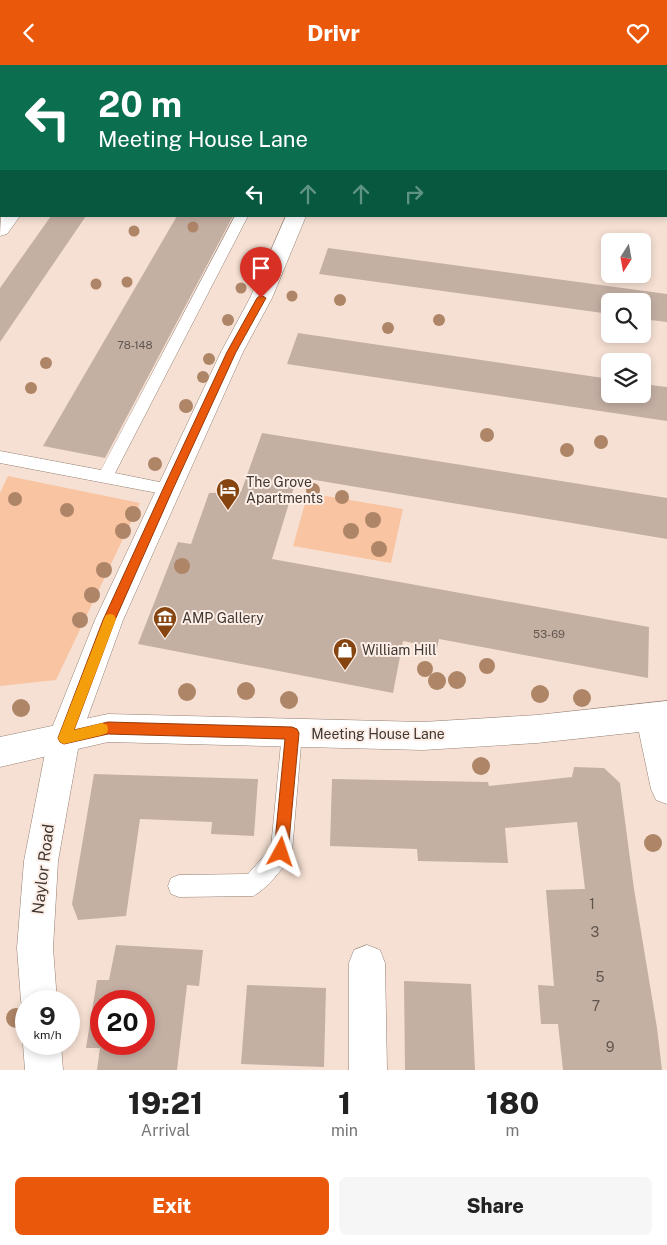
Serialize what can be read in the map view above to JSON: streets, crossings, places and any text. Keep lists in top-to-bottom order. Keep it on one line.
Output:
{"streets":{"street":["Meeting House Lane","Naylor Road"]},"crossings":[["Meeting House Lane","Naylor Road"]],"places":{"hotel":["The Grove Apartments"],"museum":["AMP Gallery"],"shop":["William Hill"]},"house_numbers":["78-148","53-69","1","3","5","7","9"],"north":"bottom","page":{"header":"Drivr","turn":["20 m","Meeting House Lane"],"speed":"9 km/h","limit":"20","eta":["19:21","Arrival","1","min","180","m"],"buttons":["Exit","Share"]}}
